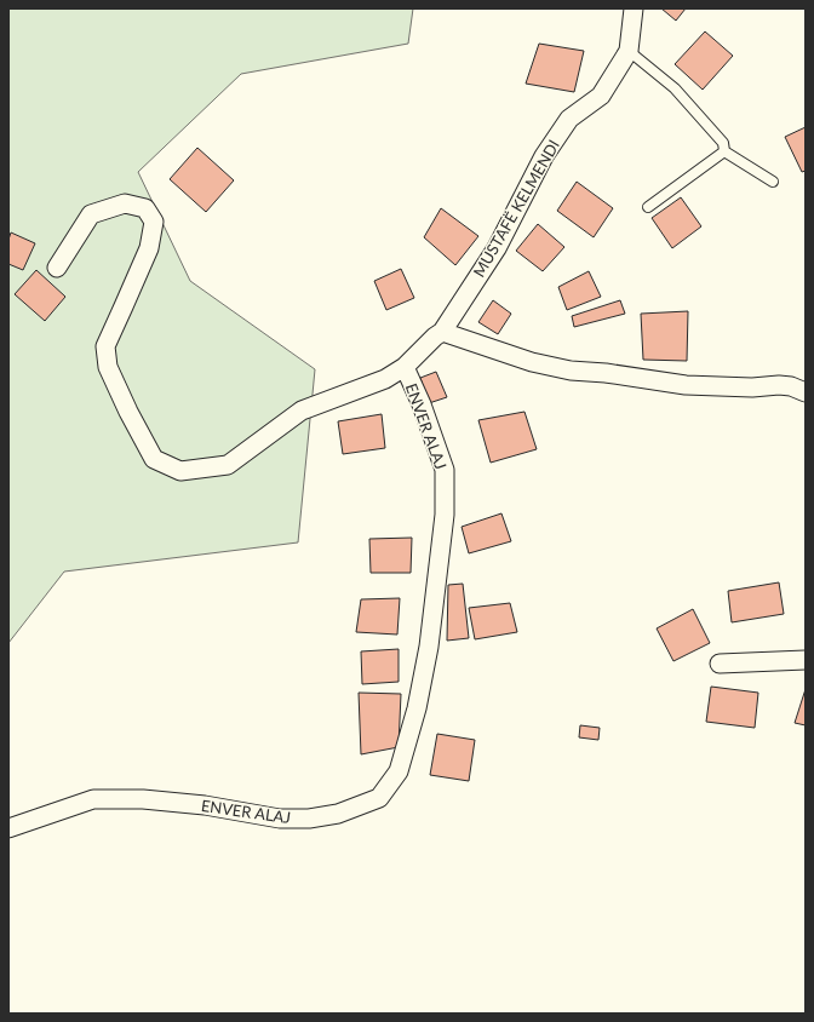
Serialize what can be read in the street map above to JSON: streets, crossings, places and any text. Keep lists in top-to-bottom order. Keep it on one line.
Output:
{"streets":{"street":["MUSTAFË KELMENDI","ENVER ALAJ"]},"crossings":[["MUSTAFË KELMENDI","ENVER ALAJ"]]}
